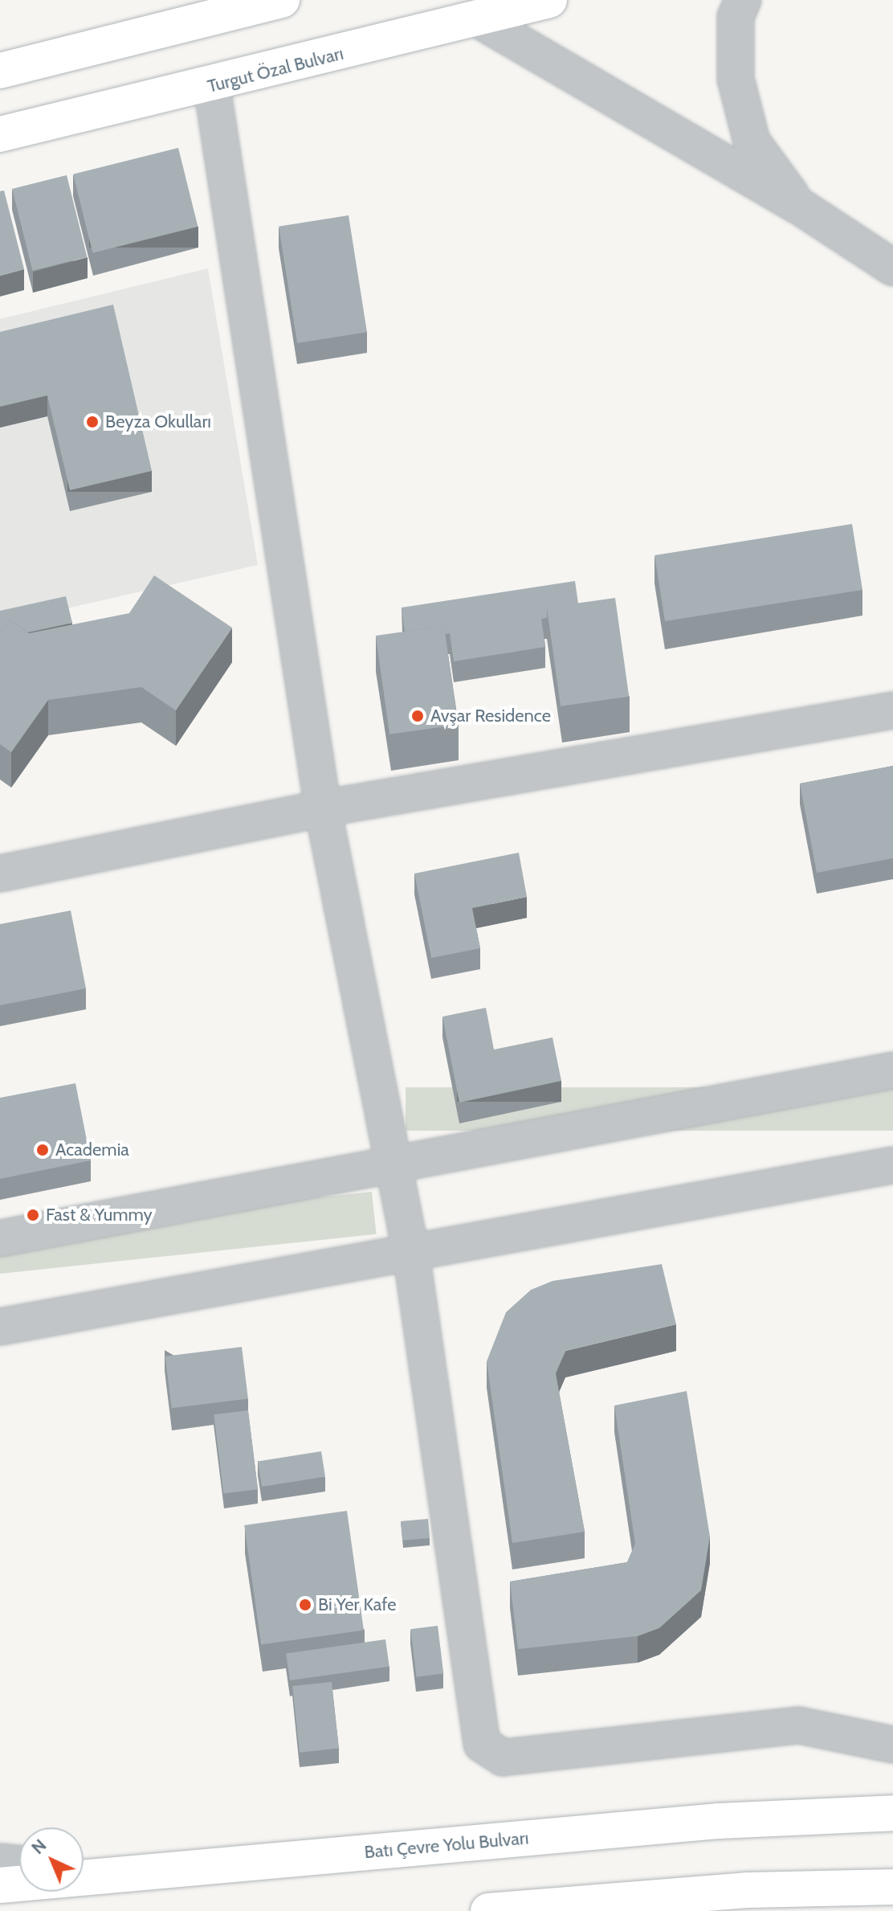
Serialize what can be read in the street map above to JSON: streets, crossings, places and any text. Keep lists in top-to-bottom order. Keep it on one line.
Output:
{"streets":{"main road":["Turgut Özal Bulvarı","Batı Çevre Yolu Bulvarı"]},"places":["Beyza Okulları","Avşar Residence","Academia","Fast & Yummy","Bi Yer Kafe"],"north":"top left"}
